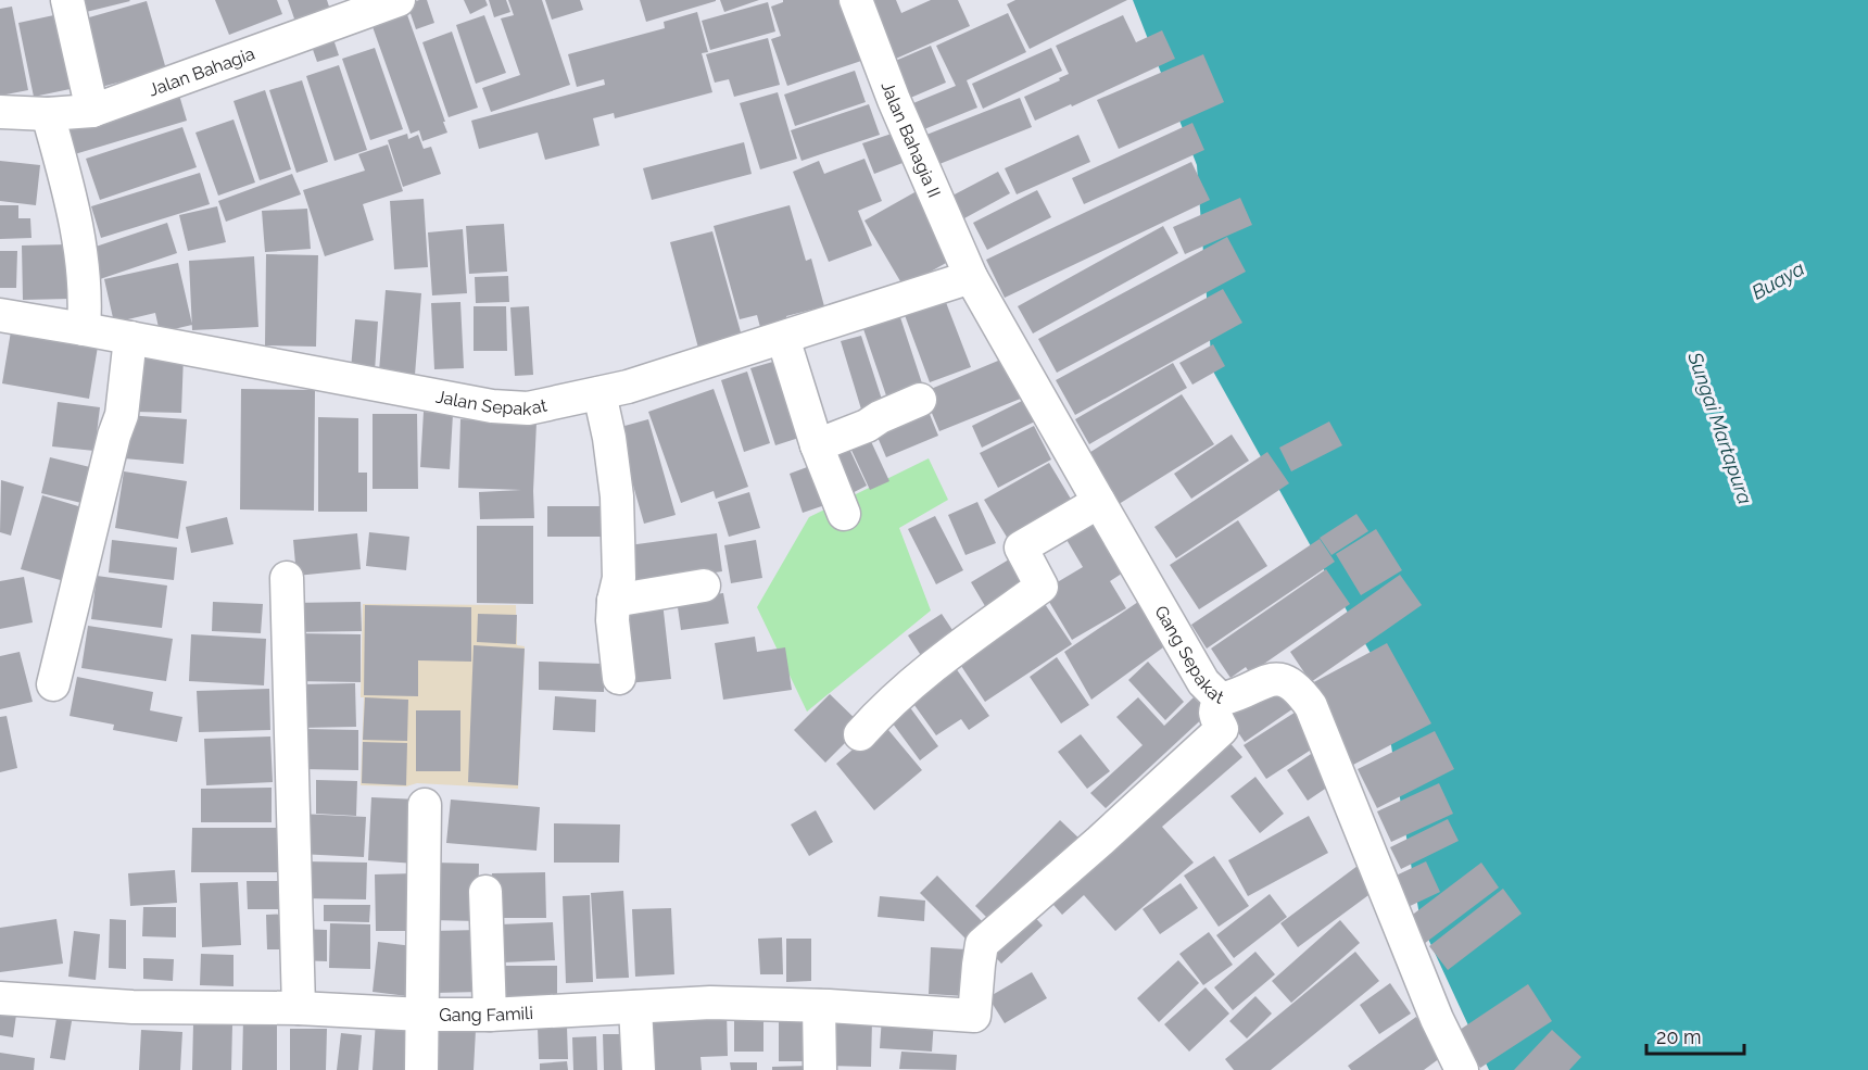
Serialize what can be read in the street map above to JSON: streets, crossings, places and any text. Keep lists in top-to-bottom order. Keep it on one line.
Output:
{"streets":{"street":["Jalan Bahagia","Jalan Bahagia II","Jalan Sepakat","Gang Sepakat","Gang Famili"]},"crossings":[["Jalan Bahagia II","Jalan Sepakat"],["Jalan Bahagia II","Gang Sepakat"],["Jalan Sepakat","Gang Sepakat"],["Gang Sepakat","Gang Famili"]],"water":["Buaya","Sungai Martapura"],"scale_bar":"20 m"}
